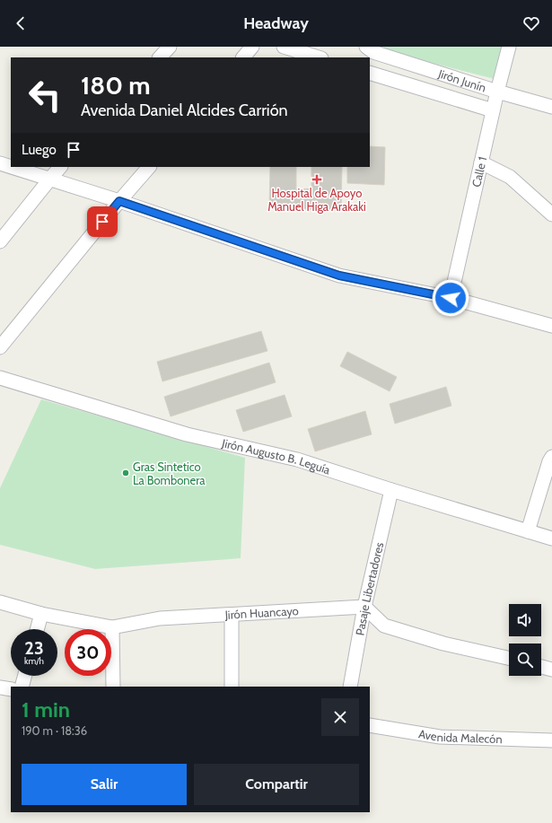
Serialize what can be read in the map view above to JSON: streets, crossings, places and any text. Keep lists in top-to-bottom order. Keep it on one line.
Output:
{"streets":{"street":["Jirón Junín","Calle 1","Jirón Augusto B. Leguía","Pasaje Libertadores","Jirón Huancayo","Avenida Malecón"]},"crossings":[["Jirón Junín","Calle 1"],["Jirón Augusto B. Leguía","Pasaje Libertadores"],["Pasaje Libertadores","Jirón Huancayo"]],"places":{"health":["Hospital de Apoyo Manuel Higa Arakaki"],"other":["Gras Sintetico La Bombonera"]},"page":{"header":"Headway","turn":["180 m","Avenida Daniel Alcides Carrión"],"then":"Luego","speed":"23 km/h","limit":"30","heading":["1 min","190 m · 18:36"],"buttons":["Salir","Compartir"]}}
